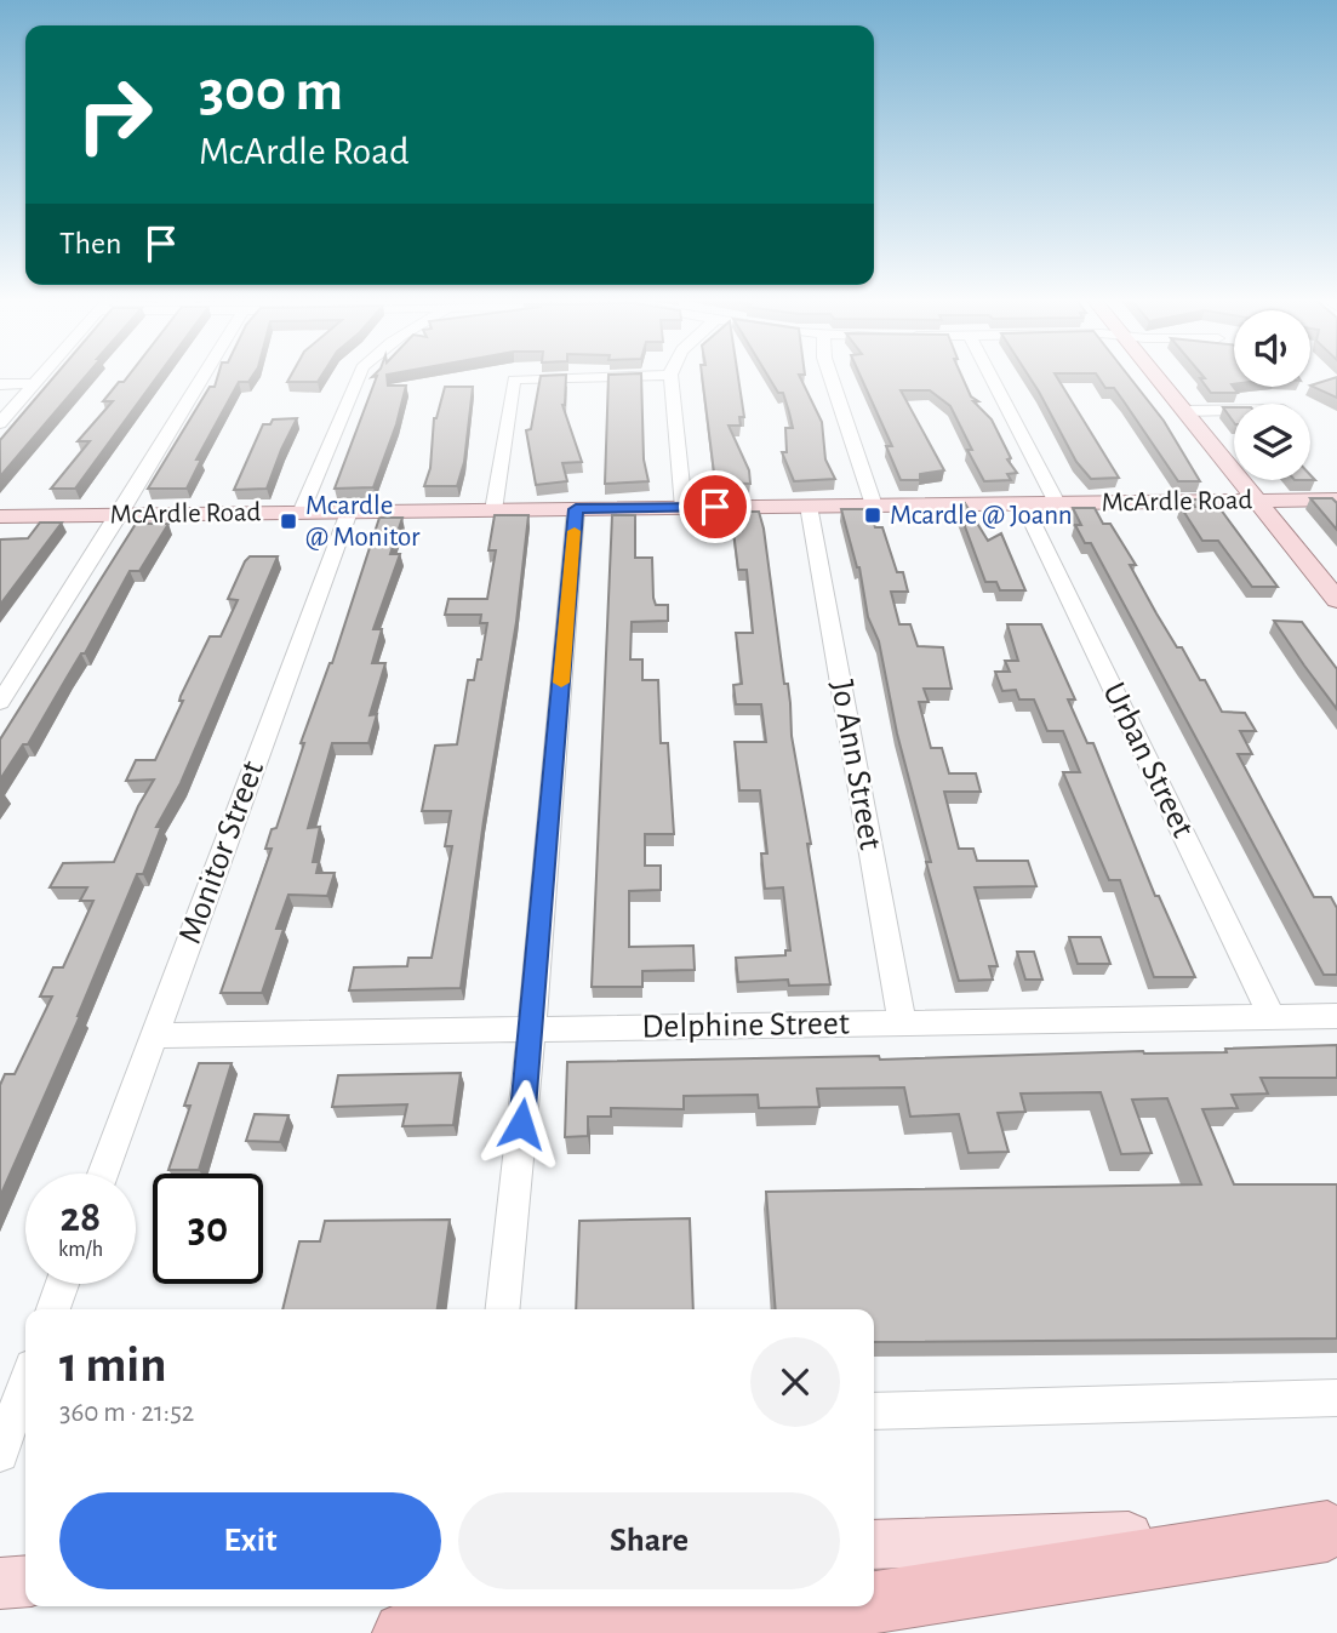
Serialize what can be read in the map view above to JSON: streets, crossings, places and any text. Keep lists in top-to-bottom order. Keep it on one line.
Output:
{"streets":{"main road":["McArdle Road"],"street":["Urban Street","Jo Ann Street","Monitor Street","Delphine Street"]},"crossings":[["McArdle Road","Urban Street"],["McArdle Road","Jo Ann Street"],["McArdle Road","Monitor Street"],["Urban Street","Delphine Street"],["Jo Ann Street","Delphine Street"],["Monitor Street","Delphine Street"]],"places":{"transit":["Mcardle @ Joann","Mcardle @ Monitor"]},"page":{"turn":["300 m","McArdle Road"],"then":"Then","speed":"28 km/h","limit":"30","heading":["1 min","360 m · 21:52"],"buttons":["Exit","Share"]}}
